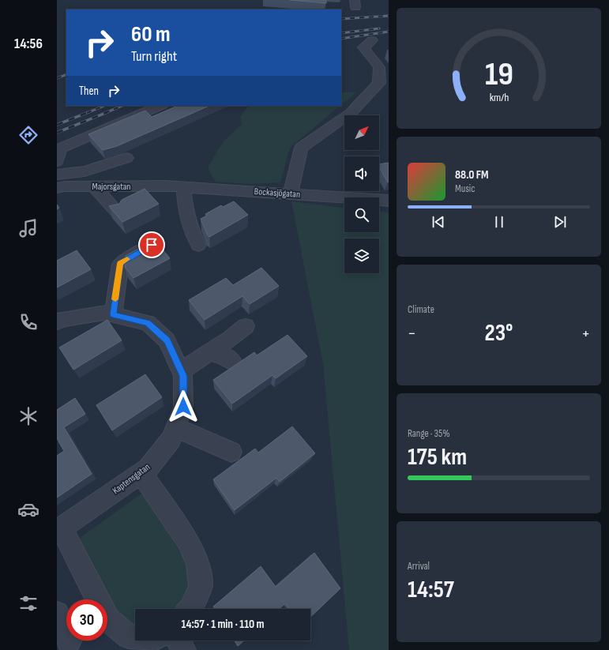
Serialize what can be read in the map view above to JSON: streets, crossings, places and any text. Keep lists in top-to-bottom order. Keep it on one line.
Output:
{"streets":{"street":["Majorsgatan","Bockasjögatan","Kaptensgatan"]},"crossings":[["Majorsgatan","Bockasjögatan"]],"north":"top right","page":{"tabs":"14:56","turn":["60 m","Turn right"],"then":"Then","song":["88.0 FM","Music"],"tile":["Climate",["Range · 35%","175 km"],["Arrival","14:57"]],"heat":["−","23°","+"],"limit":"30","trip":"14:57 · 1 min · 110 m","gauge":["19","km/h"]}}
